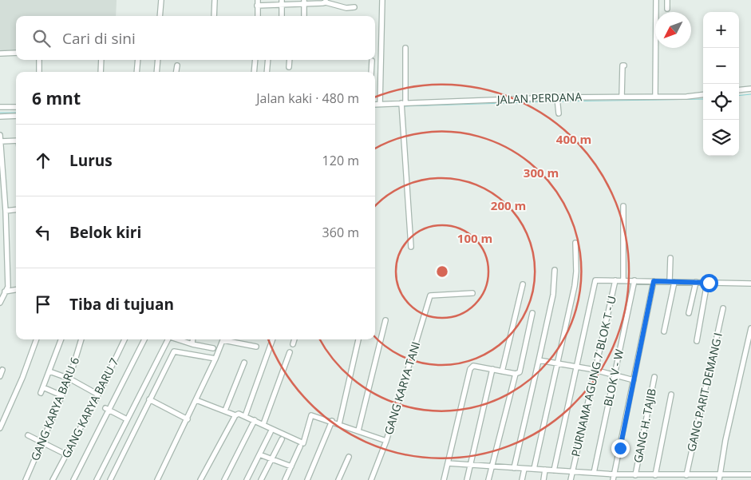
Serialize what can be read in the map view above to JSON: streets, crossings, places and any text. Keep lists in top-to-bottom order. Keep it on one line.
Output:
{"streets":{"street":["JALAN PERDANA","PURNAMA AGUNG 7 BLOK T - U","BLOK V - W","GANG KARYA TANI","GANG PARIT DEMANG I","GANG KARYA BARU 7","GANG KARYA BARU 6","GANG H. TAJIB"]},"north":"bottom left","page":{"map_buttons":["+","−"],"search":"Cari di sini","heading":["6 mnt","Jalan kaki · 480 m"],"list":[["Lurus","120 m"],["Belok kiri","360 m"],"Tiba di tujuan"]},"rings":["400 m","300 m","200 m","100 m"]}
